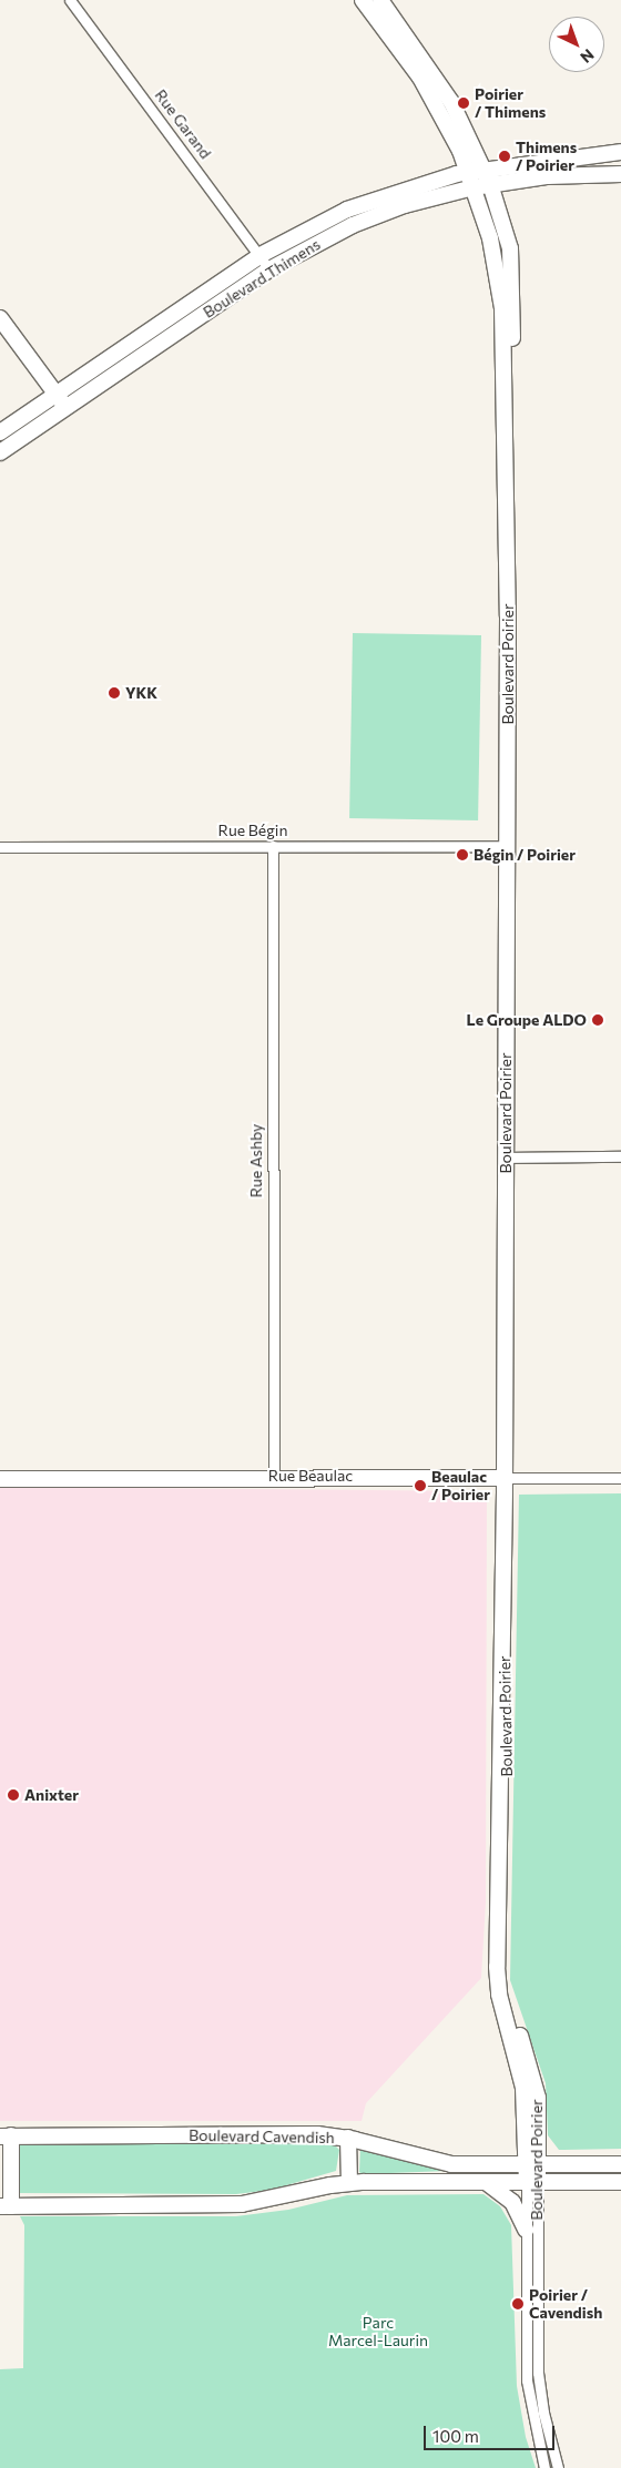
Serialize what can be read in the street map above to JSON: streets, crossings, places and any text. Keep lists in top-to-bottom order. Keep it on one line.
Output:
{"streets":{"street":["Rue Garand","Boulevard Thimens","Boulevard Poirier","Rue Bégin","Rue Ashby","Rue Beaulac","Boulevard Cavendish"]},"crossings":[["Rue Garand","Boulevard Thimens"],["Boulevard Thimens","Boulevard Poirier"],["Boulevard Poirier","Rue Bégin"],["Boulevard Poirier","Rue Beaulac"],["Boulevard Poirier","Boulevard Cavendish"],["Rue Bégin","Rue Ashby"],["Rue Ashby","Rue Beaulac"]],"parks":["Parc Marcel-Laurin"],"places":["Poirier / Thimens","Thimens / Poirier","YKK","Bégin / Poirier","Le Groupe ALDO","Beaulac / Poirier","Anixter","Poirier / Cavendish"],"scale_bar":"100 m","north":"bottom right"}
